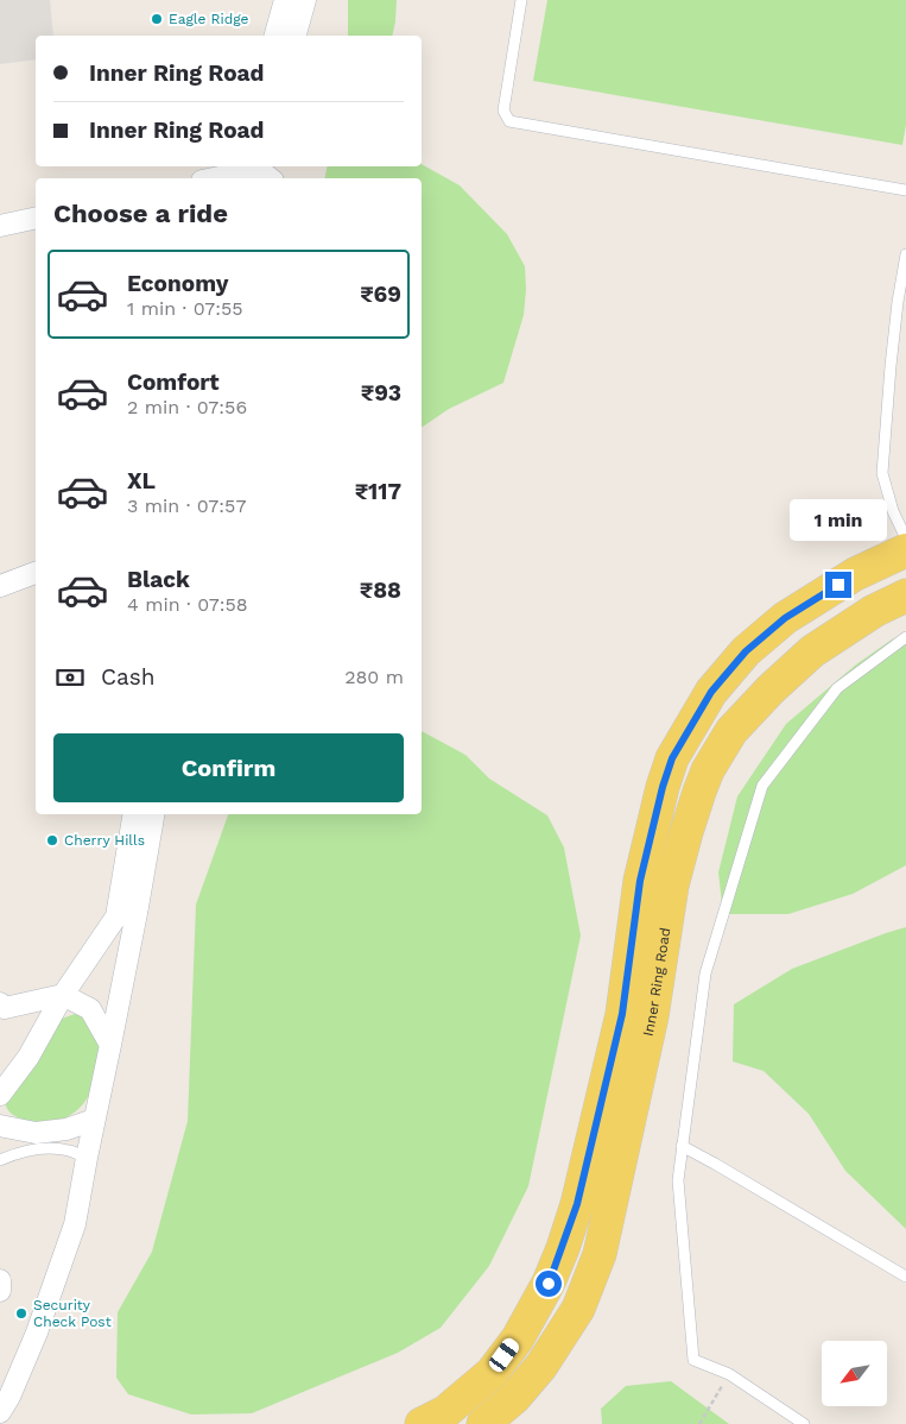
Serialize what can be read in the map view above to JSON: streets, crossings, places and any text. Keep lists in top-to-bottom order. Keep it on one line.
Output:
{"streets":{"main road":["Inner Ring Road"]},"places":["Eagle Ridge","Cherry Hills","Security Check Post"],"north":"bottom left","page":{"banner":["Inner Ring Road","Inner Ring Road"],"heading":"Choose a ride","list":[{"name":"Economy","note":"1 min · 07:55","value":"₹69"},{"name":"Comfort","note":"2 min · 07:56","value":"₹93"},{"name":"XL","note":"3 min · 07:57","value":"₹117"},{"name":"Black","note":"4 min · 07:58","value":"₹88"}],"bubble":"1 min","pay":["Cash","280 m"],"buttons":"Confirm"}}
